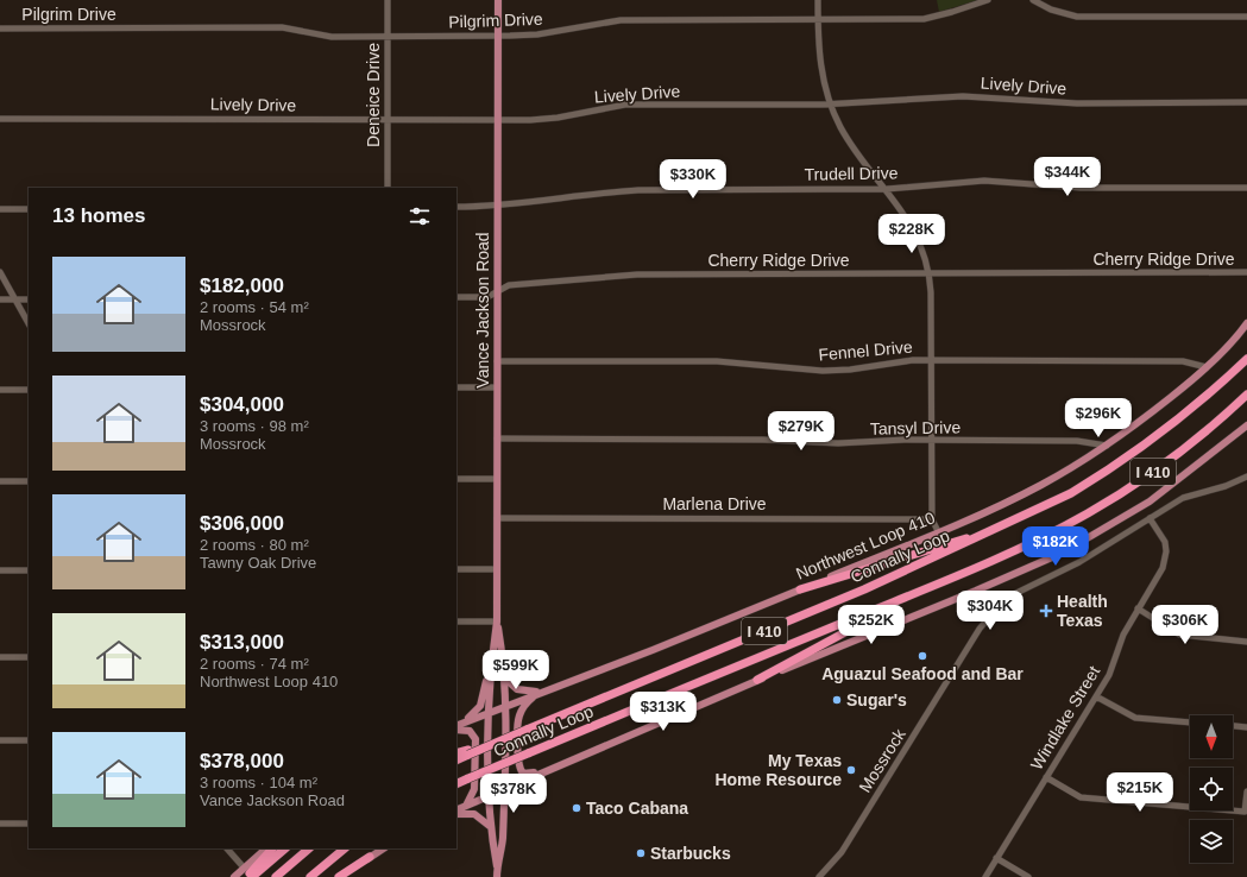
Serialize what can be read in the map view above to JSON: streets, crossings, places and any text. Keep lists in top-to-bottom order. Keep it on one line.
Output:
{"streets":{"highway":["I 410","Connally Loop"],"main road":["Vance Jackson Road","Northwest Loop 410"],"street":["Pilgrim Drive","Lively Drive","Deneice Drive","Trudell Drive","Cherry Ridge Drive","Fennel Drive","Tansyl Drive","Marlena Drive","Windlake Street","Mossrock"]},"crossings":[["Pilgrim Drive","Deneice Drive"],["Pilgrim Drive","Vance Jackson Road"],["Lively Drive","Deneice Drive"],["Lively Drive","Vance Jackson Road"],["Trudell Drive","Vance Jackson Road"],["Cherry Ridge Drive","Vance Jackson Road"],["Vance Jackson Road","Fennel Drive"],["Vance Jackson Road","Tansyl Drive"],["Vance Jackson Road","Marlena Drive"],["Vance Jackson Road","Northwest Loop 410"],["Fennel Drive","Northwest Loop 410"],["Tansyl Drive","Northwest Loop 410"],["Windlake Street","Mossrock"]],"places":{"health":["Health Texas"],"other":["Aguazul Seafood and Bar","Sugar's","My Texas Home Resource","Taco Cabana","Starbucks"]},"north":"bottom","page":{"price":["$344K","$330K","$228K","$296K","$279K","$182K","$304K","$252K","$306K","$599K","$313K","$215K","$378K"],"heading":"13 homes","list":[{"name":"$182,000","note":"2 rooms · 54 m² · Mossrock"},{"name":"$304,000","note":"3 rooms · 98 m² · Mossrock"},{"name":"$306,000","note":"2 rooms · 80 m² · Tawny Oak Drive"},{"name":"$313,000","note":"2 rooms · 74 m² · Northwest Loop 410"},{"name":"$378,000","note":"3 rooms · 104 m² · Vance Jackson Road"}]}}
